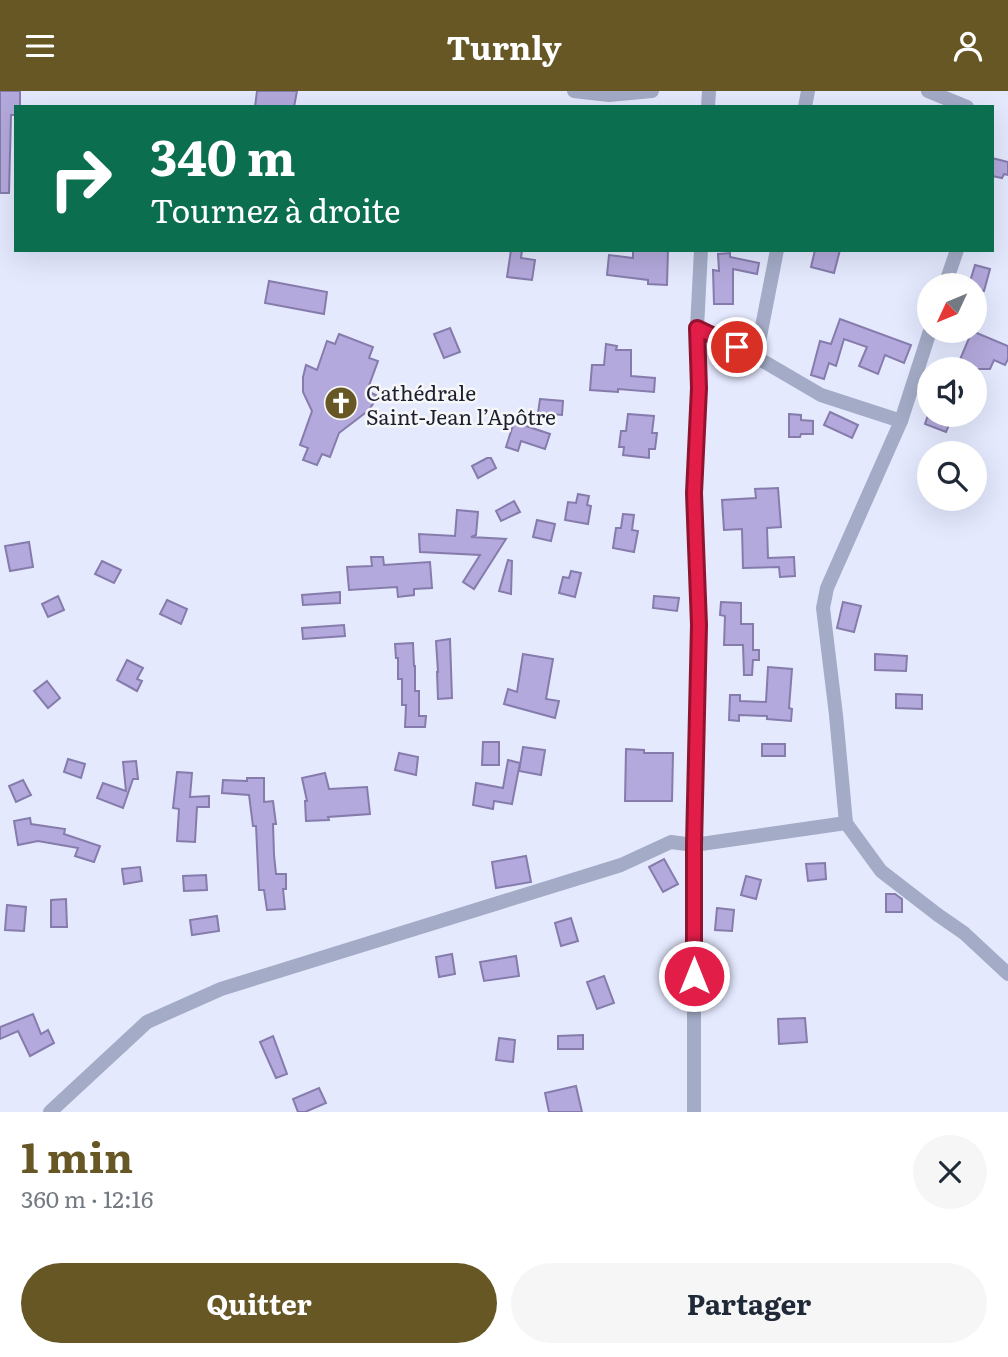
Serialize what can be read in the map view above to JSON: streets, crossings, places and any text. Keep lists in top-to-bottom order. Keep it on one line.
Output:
{"places":{"church":["Cathédrale Saint-Jean l’Apôtre"]},"north":"bottom left","page":{"header":"Turnly","turn":["340 m","Tournez à droite"],"heading":["1 min","360 m · 12:16"],"buttons":["Quitter","Partager"]}}
